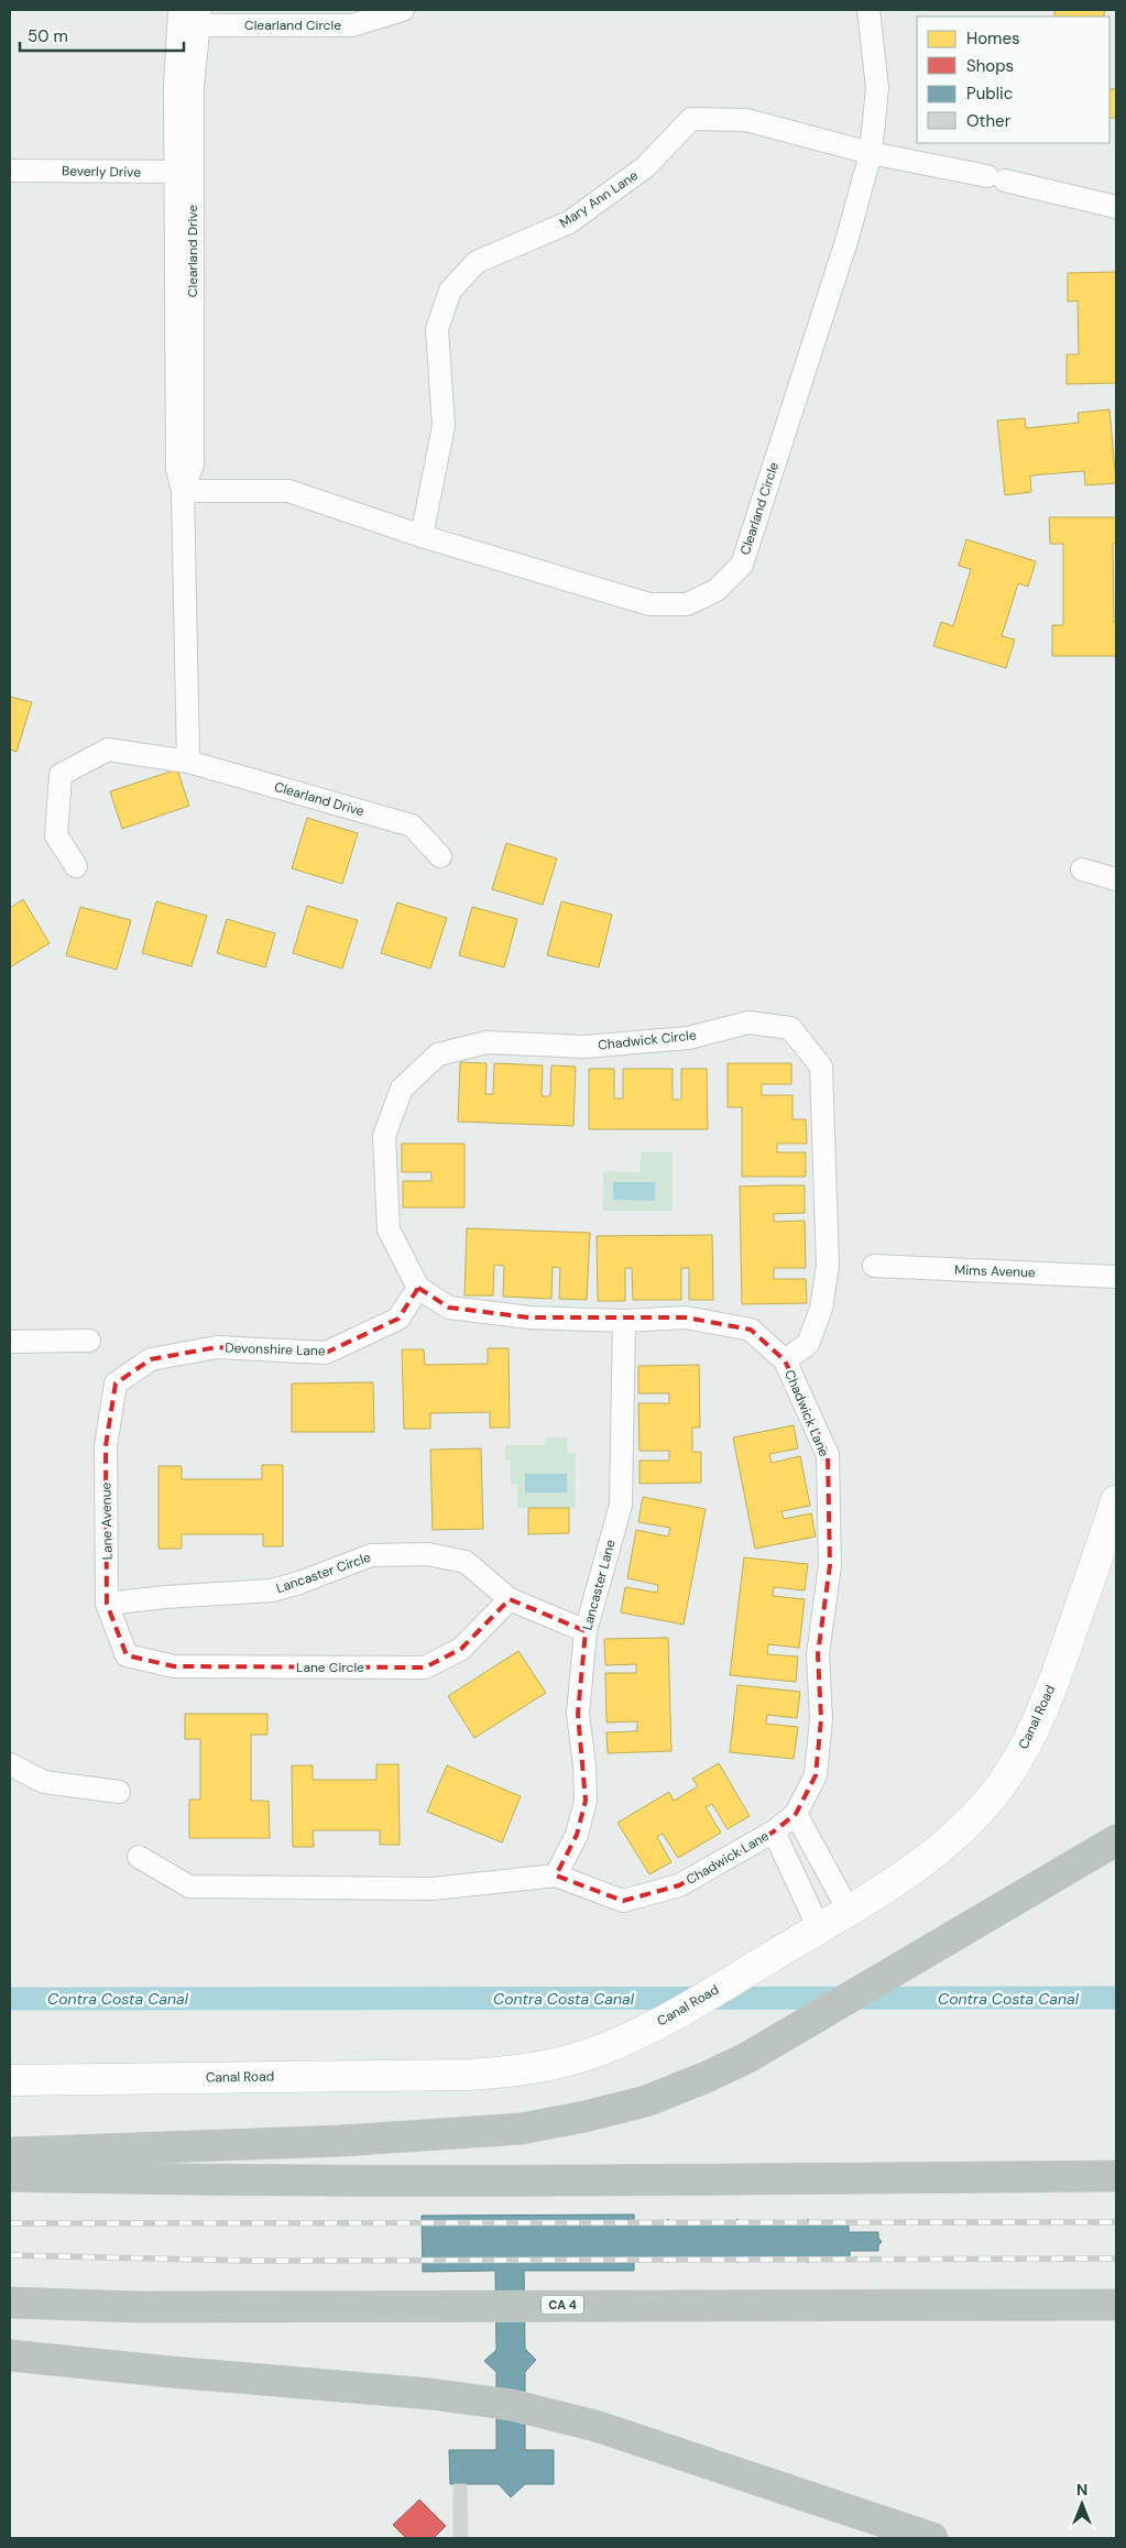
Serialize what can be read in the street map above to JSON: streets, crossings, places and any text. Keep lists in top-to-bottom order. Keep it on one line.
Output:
{"streets":{"highway":["CA 4"],"street":["Clearland Circle","Beverly Drive","Mary Ann Lane","Clearland Drive","Chadwick Circle","Mims Avenue","Devonshire Lane","Chadwick Lane","Lane Avenue","Lancaster Circle","Lancaster Lane","Lane Circle","Canal Road"]},"crossings":[["Clearland Circle","Mary Ann Lane"],["Clearland Circle","Clearland Drive"],["Beverly Drive","Clearland Drive"],["Chadwick Circle","Devonshire Lane"],["Chadwick Circle","Chadwick Lane"],["Devonshire Lane","Chadwick Lane"],["Devonshire Lane","Lane Avenue"],["Chadwick Lane","Lancaster Lane"],["Chadwick Lane","Canal Road"],["Lane Avenue","Lancaster Circle"],["Lane Avenue","Lane Circle"],["Lancaster Circle","Lancaster Lane"],["Lancaster Circle","Lane Circle"]],"water":["Contra Costa Canal"],"legend":["Homes","Shops","Public","Other"],"scale_bar":"50 m","north":"top"}
